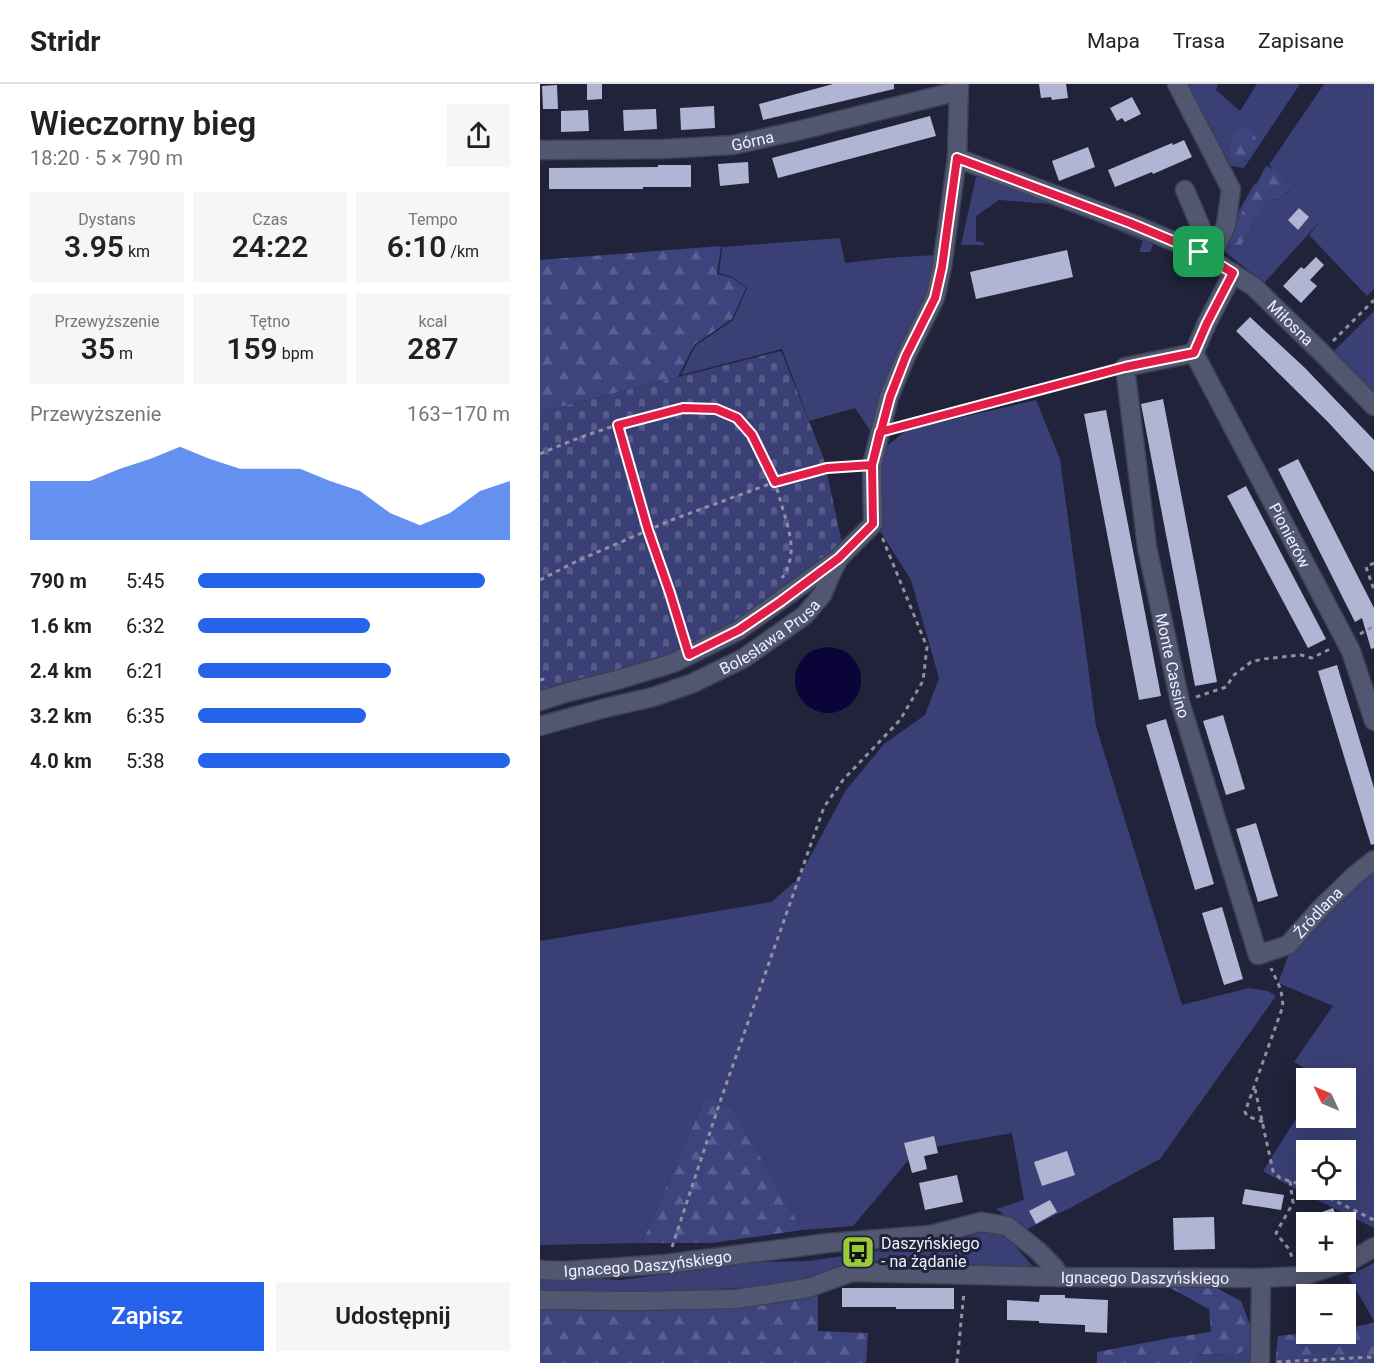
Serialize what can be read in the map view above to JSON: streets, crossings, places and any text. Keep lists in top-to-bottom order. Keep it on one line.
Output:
{"streets":{"street":["Górna","Miłosna","Pionierów","Bolesława Prusa","Monte Cassino","Źródlana","Ignacego Daszyńskiego"]},"crossings":[["Monte Cassino","Źródlana"]],"places":{"bus stop":["Daszyńskiego - na żądanie"]},"north":"top left","page":{"header":"Stridr","nav":["Mapa","Trasa","Zapisane"],"heading":["Wieczorny bieg","18:20 · 5 × 790 m"],"stats":[["Dystans","3.95 km"],["Czas","24:22"],["Tempo","6:10 /km"],["Przewyższenie","35 m"],["Tętno","159 bpm"],["kcal","287"]],"chart":["Przewyższenie","163–170 m"],"list":[{"name":"790 m","note":"5:45"},{"name":"1.6 km","note":"6:32"},{"name":"2.4 km","note":"6:21"},{"name":"3.2 km","note":"6:35"},{"name":"4.0 km","note":"5:38"}],"map_buttons":["+","−"],"buttons":["Zapisz","Udostępnij"]}}
